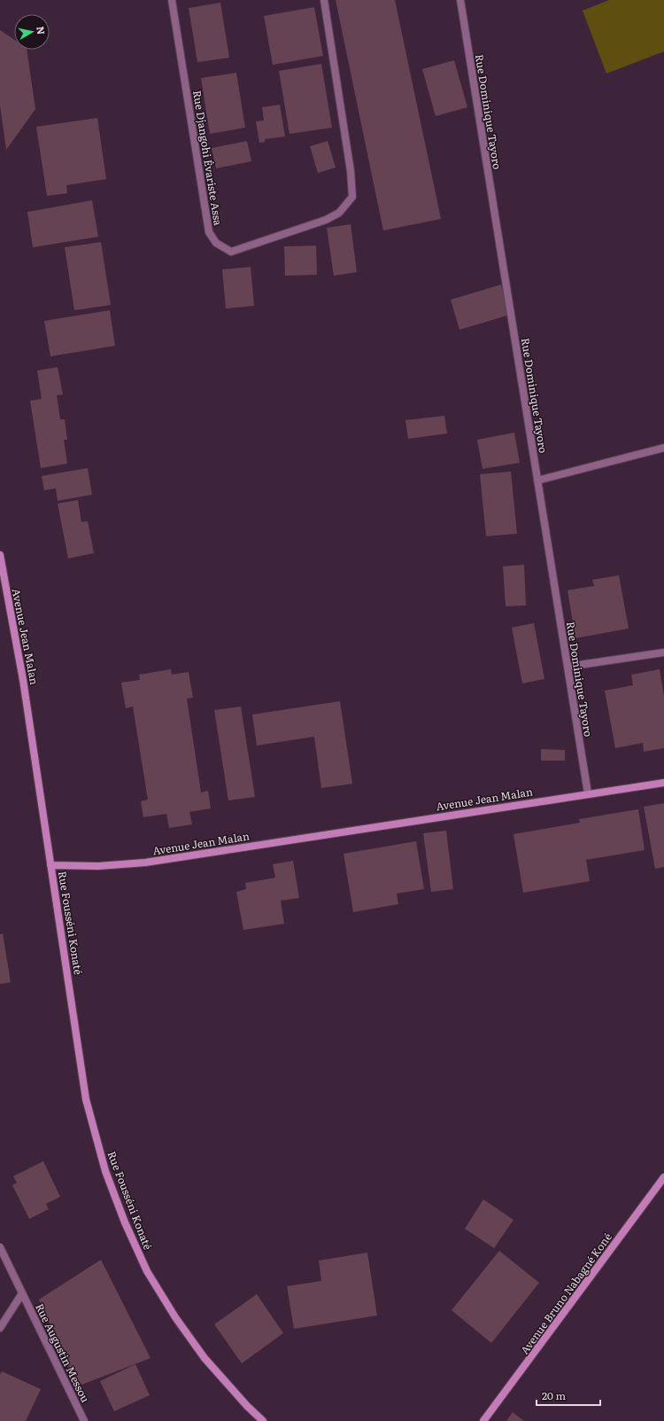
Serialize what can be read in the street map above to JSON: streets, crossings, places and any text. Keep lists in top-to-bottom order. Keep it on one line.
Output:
{"streets":{"main road":["Avenue Jean Malan","Rue Fousséni Konaté","Avenue Bruno Nabagné Koné"],"street":["Rue Dominique Tayoro","Rue Djangohi Évariste Assa","Rue Augustin Messou"]},"crossings":[["Rue Dominique Tayoro","Avenue Jean Malan"],["Avenue Jean Malan","Rue Fousséni Konaté"]],"scale_bar":"20 m","north":"right"}
